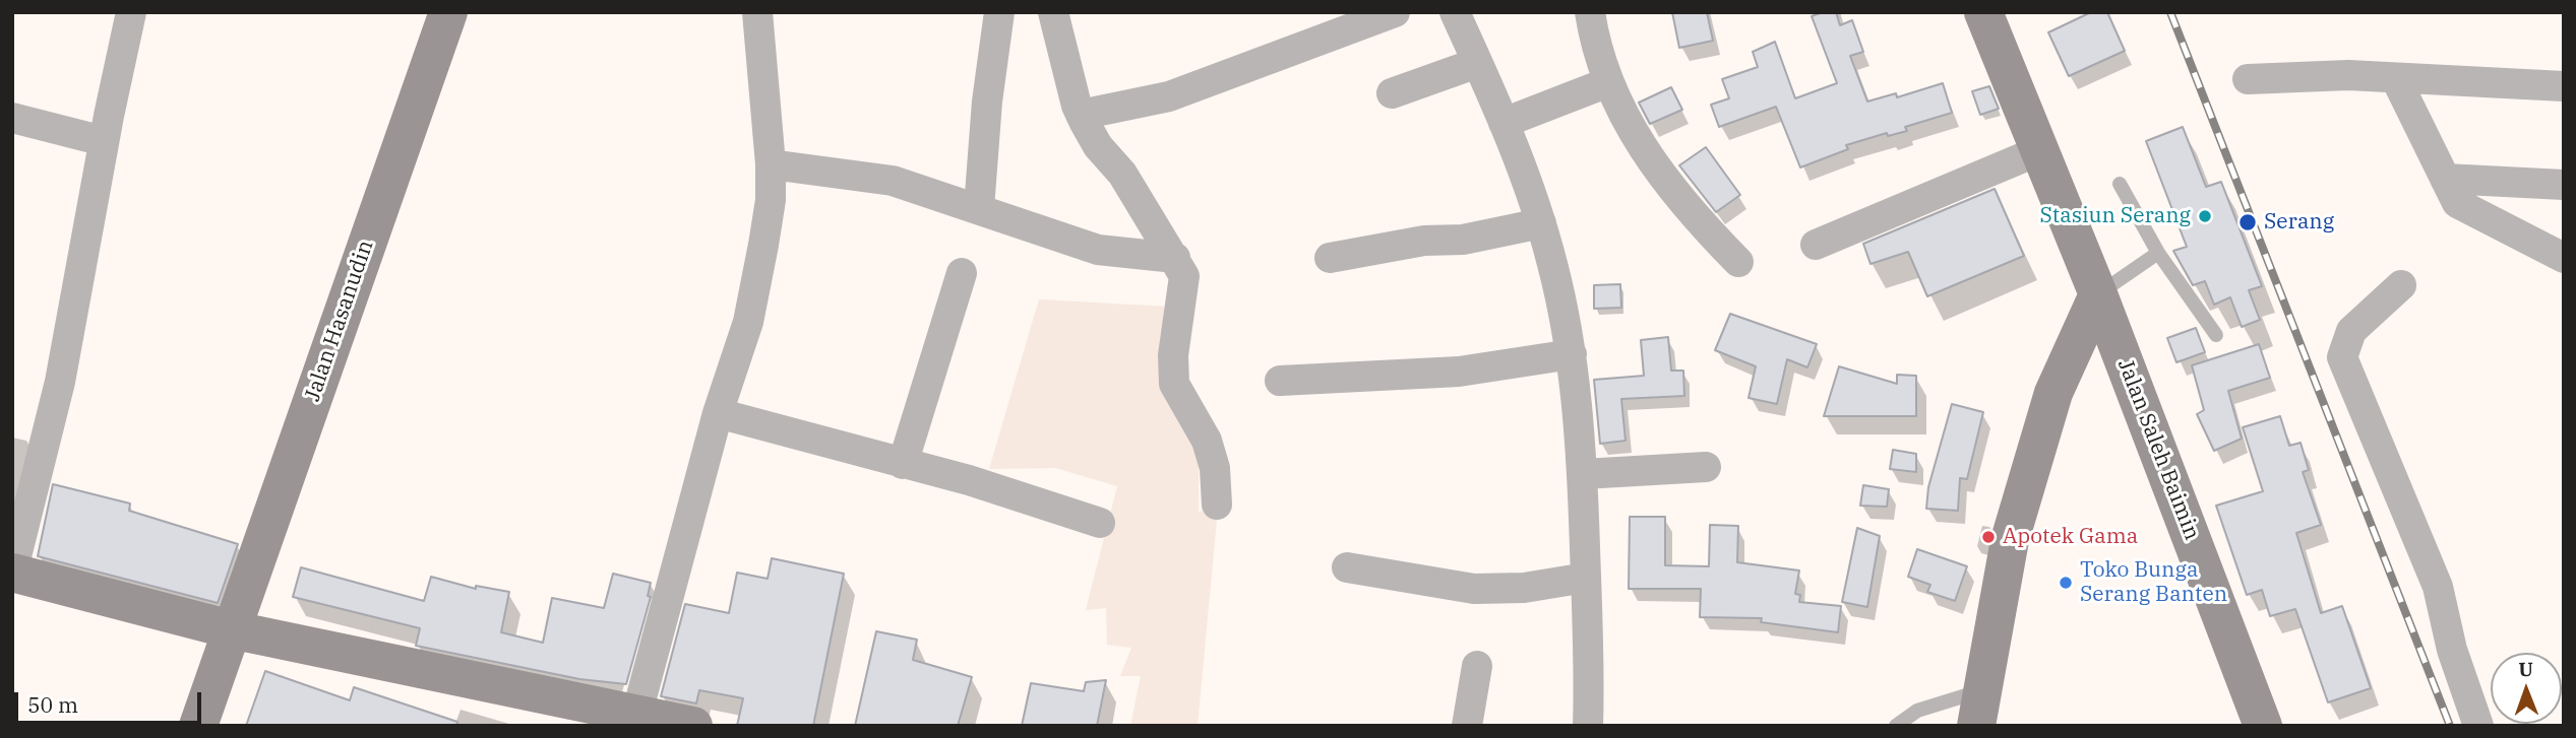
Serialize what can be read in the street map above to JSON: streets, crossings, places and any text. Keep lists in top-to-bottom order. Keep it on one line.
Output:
{"streets":{"main road":["Jalan Hasanudin","Jalan Saleh Baimin"]},"places":["Stasiun Serang","Serang","Apotek Gama","Toko Bunga Serang Banten"],"scale_bar":"50 m","north":"top"}
